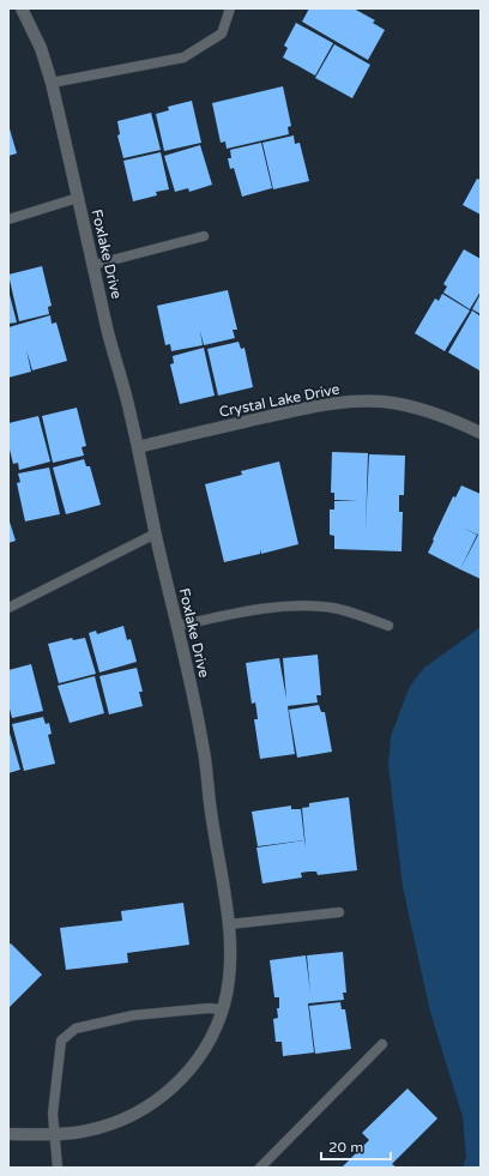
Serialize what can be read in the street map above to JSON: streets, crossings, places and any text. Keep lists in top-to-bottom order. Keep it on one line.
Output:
{"streets":{"street":["Foxlake Drive","Crystal Lake Drive"]},"crossings":[["Foxlake Drive","Crystal Lake Drive"]],"scale_bar":"20 m"}
